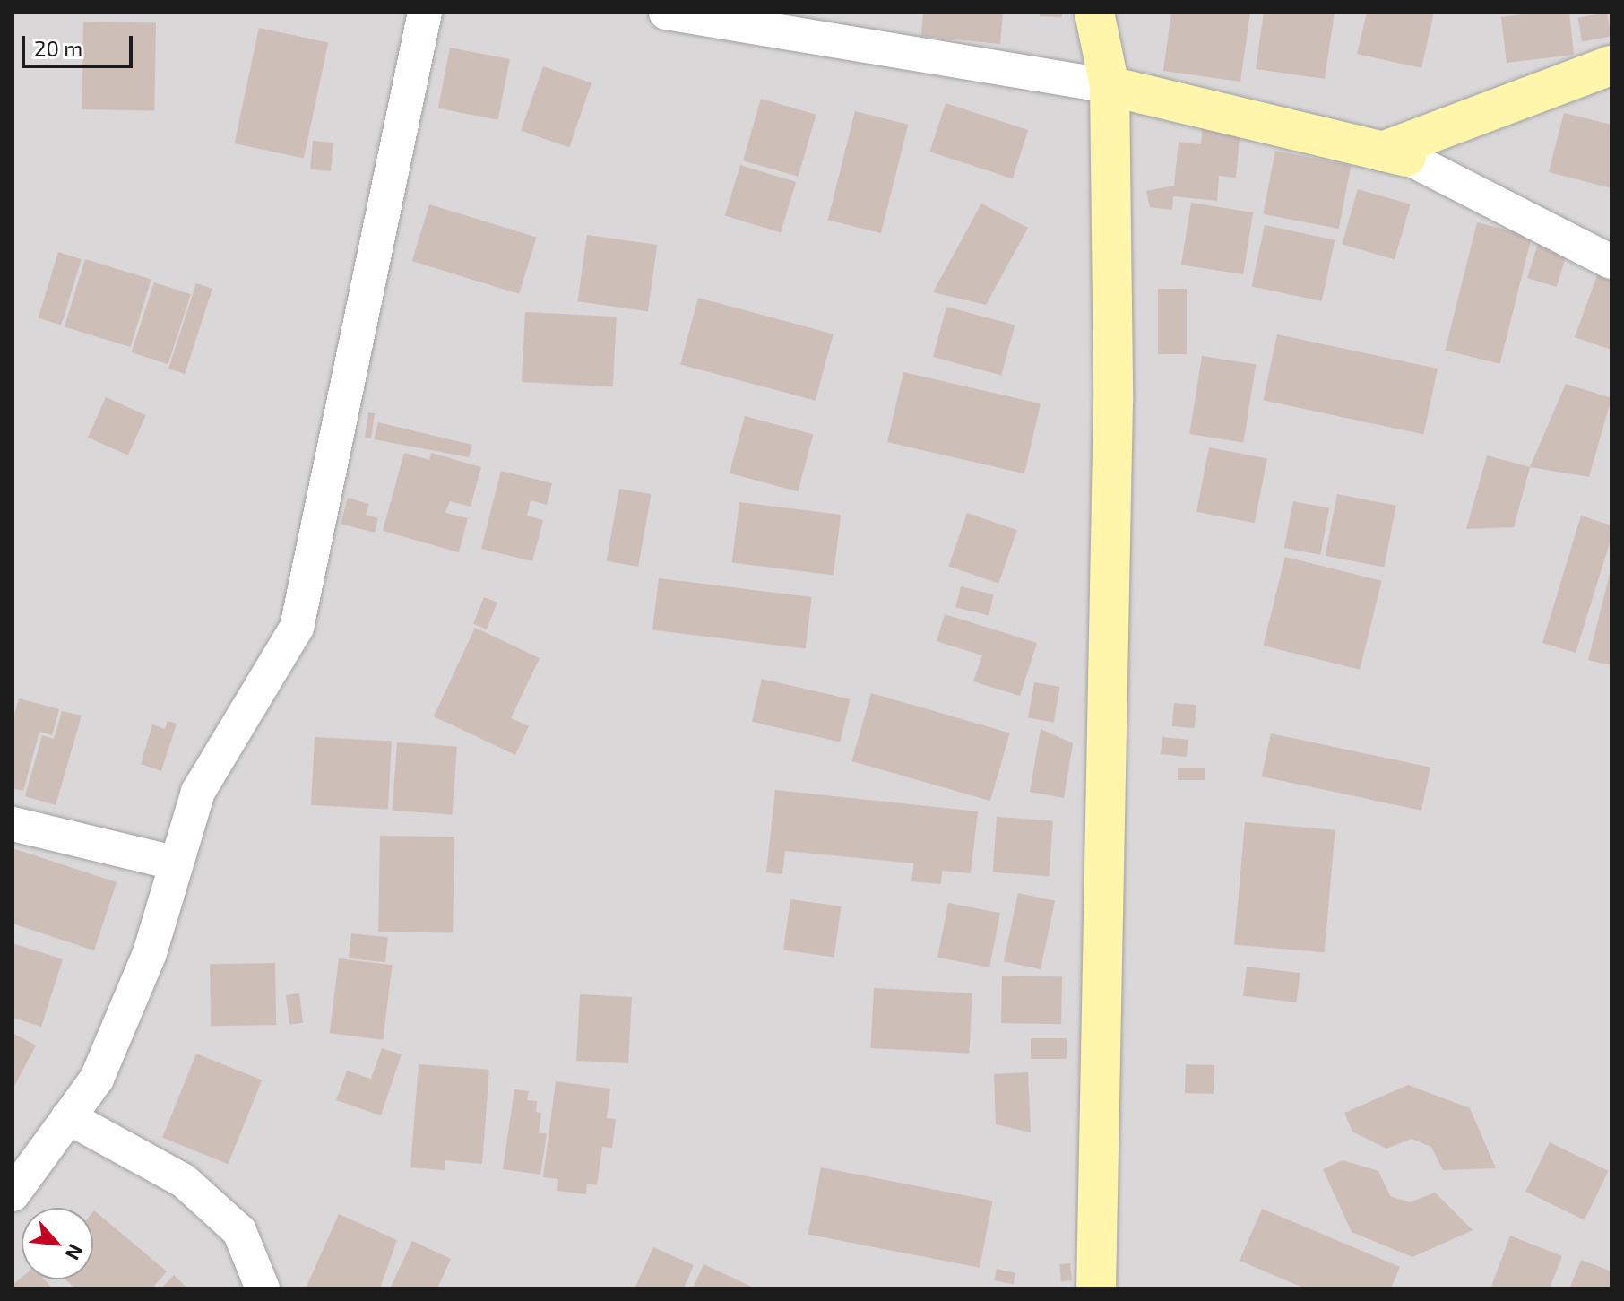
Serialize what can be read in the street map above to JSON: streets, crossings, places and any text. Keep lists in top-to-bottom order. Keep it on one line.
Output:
{"scale_bar":"20 m","north":"bottom right"}
